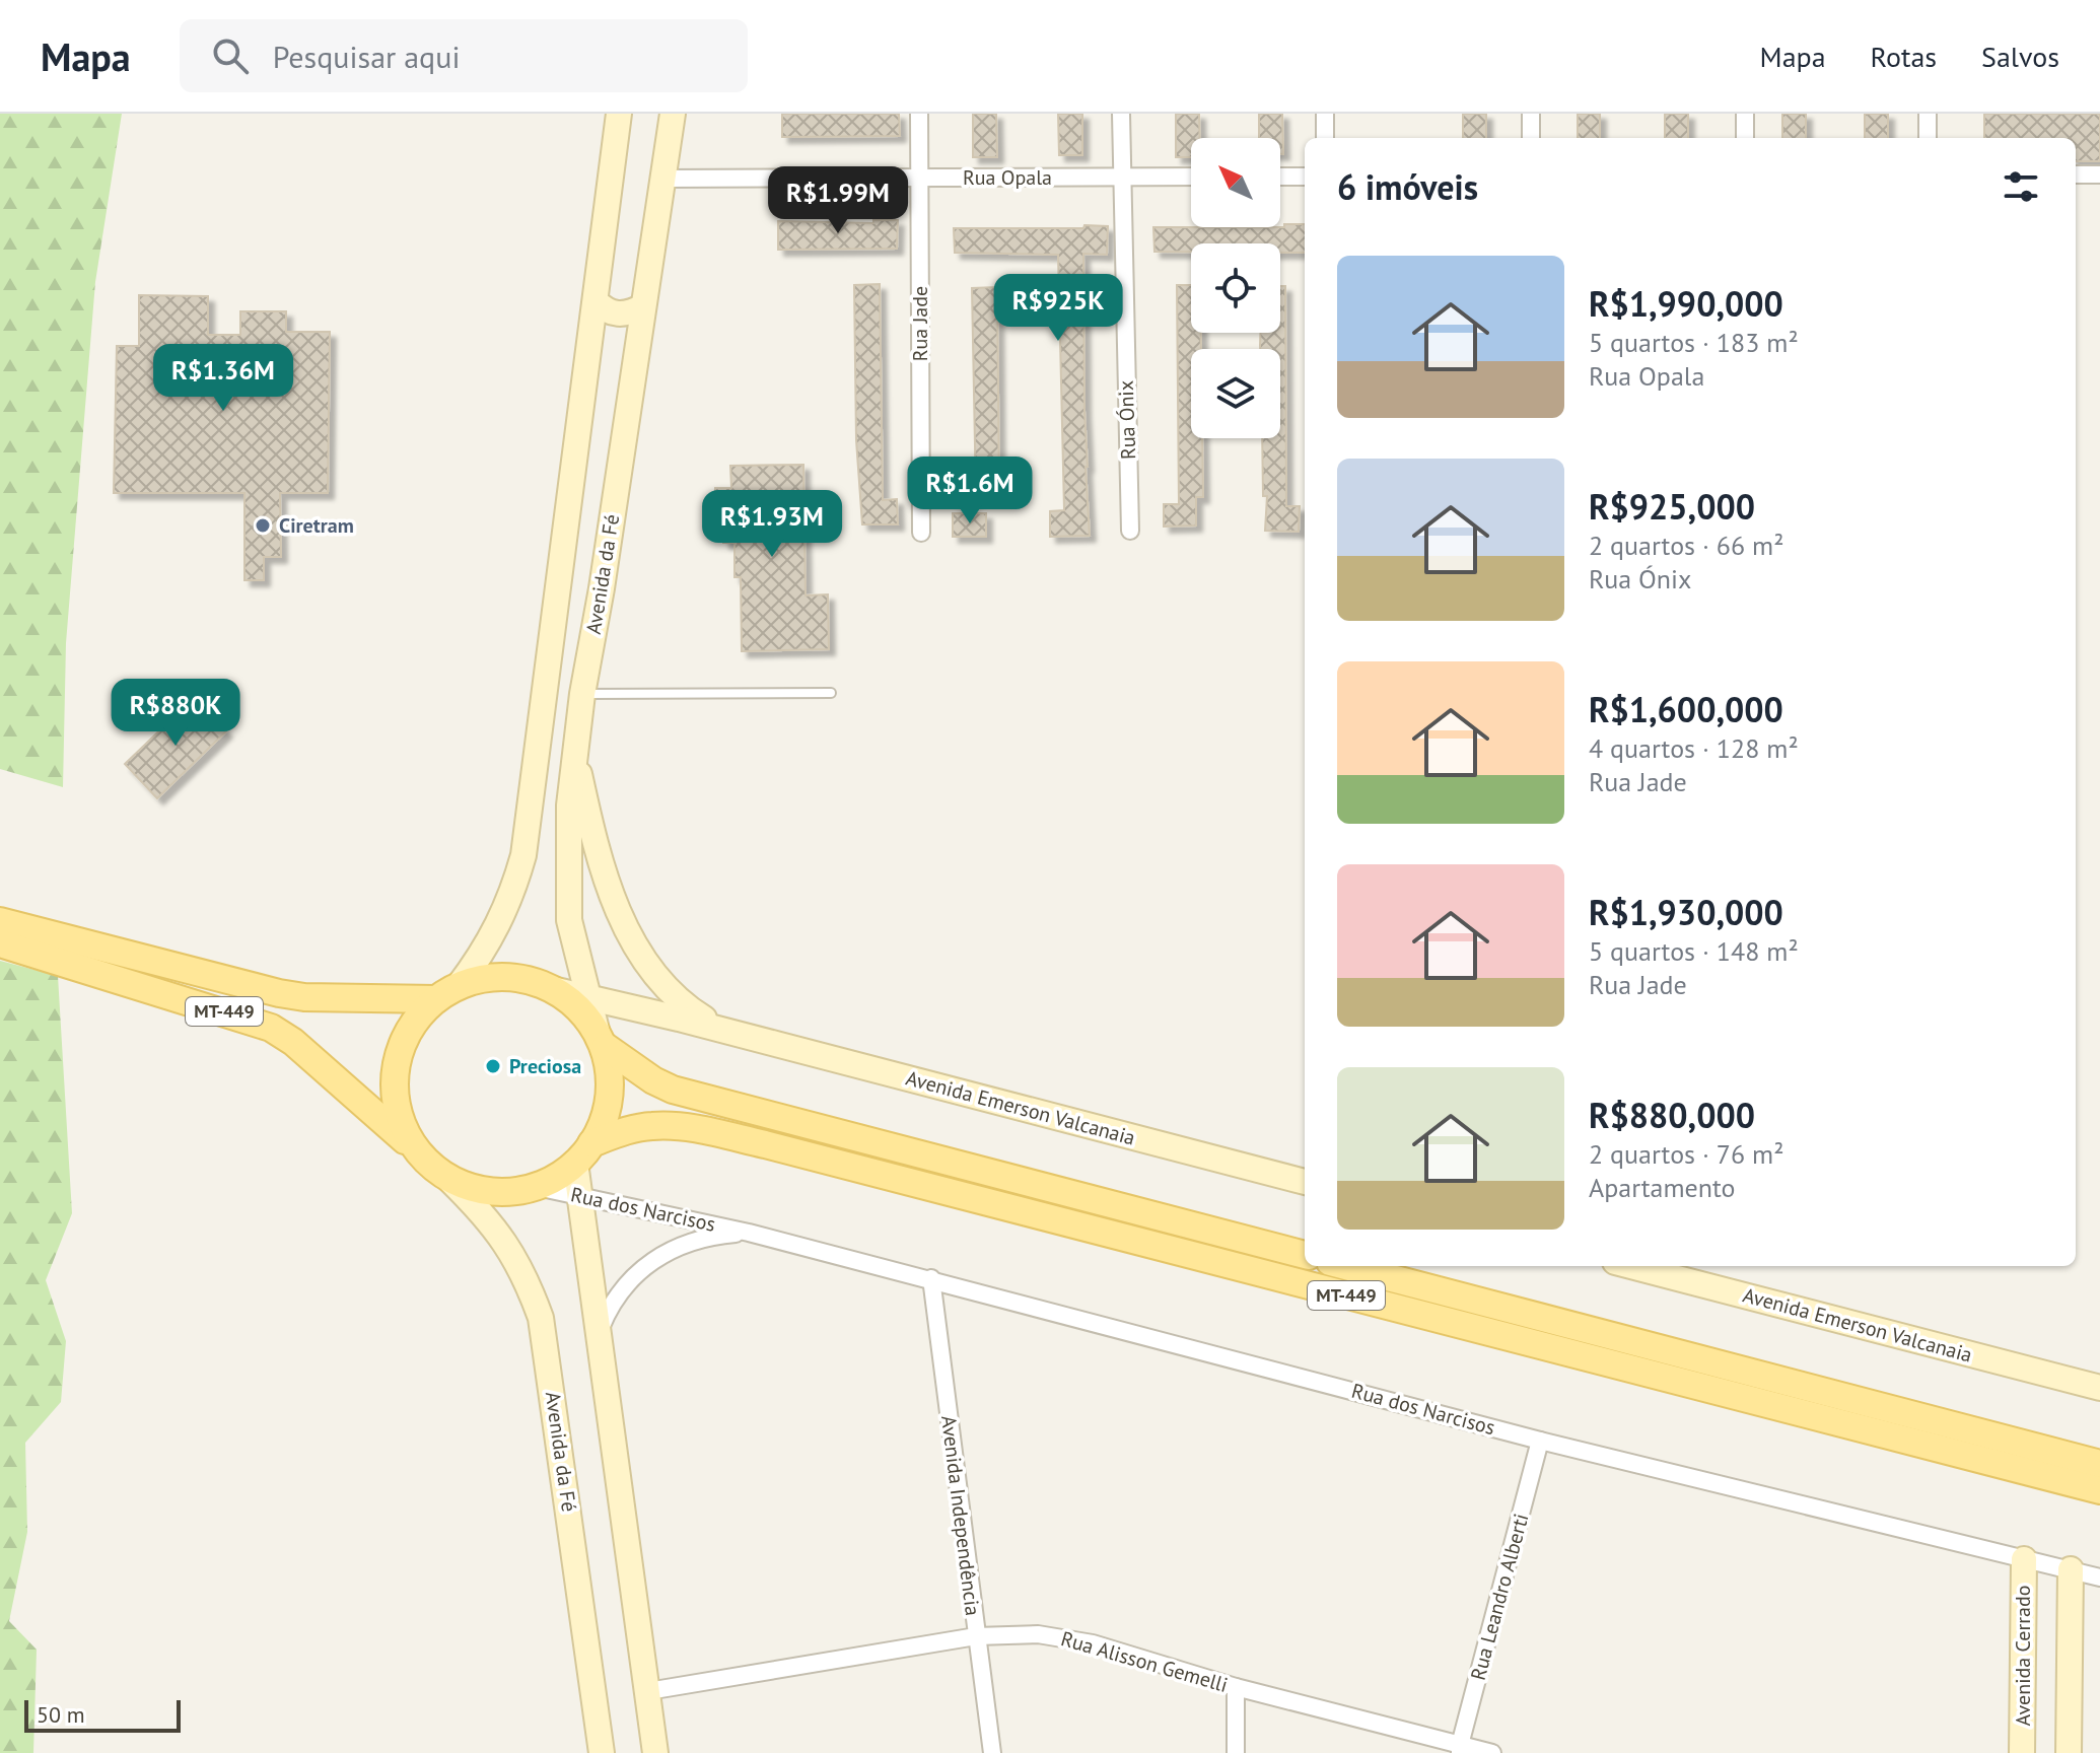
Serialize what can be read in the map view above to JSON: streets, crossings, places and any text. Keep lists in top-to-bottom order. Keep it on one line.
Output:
{"streets":{"main road":["Avenida da Fé","MT-449","Avenida Emerson Valcanaia","Avenida Cerrado"],"street":["Rua Opala","Rua Jade","Rua Ónix","Rua dos Narcisos","Avenida Independência","Rua Leandro Alberti","Rua Alisson Gemelli"]},"crossings":[["Rua Opala","Rua Jade"],["Rua Opala","Rua Ónix"],["Rua Opala","Avenida da Fé"],["Avenida da Fé","MT-449"],["Avenida da Fé","Rua dos Narcisos"],["MT-449","Rua dos Narcisos"],["Rua dos Narcisos","Avenida Independência"],["Rua dos Narcisos","Rua Leandro Alberti"],["Rua dos Narcisos","Avenida Cerrado"],["Avenida Independência","Rua Alisson Gemelli"],["Rua Leandro Alberti","Rua Alisson Gemelli"]],"places":["Ciretram","Preciosa"],"scale_bar":"50 m","north":"top left","page":{"header":"Mapa","search":"Pesquisar aqui","nav":["Mapa","Rotas","Salvos"],"heading":"6 imóveis","price":["R$1.99M","R$925K","R$1.36M","R$1.6M","R$1.93M","R$880K"],"list":[{"name":"R$1,990,000","note":"5 quartos · 183 m² · Rua Opala"},{"name":"R$925,000","note":"2 quartos · 66 m² · Rua Ónix"},{"name":"R$1,600,000","note":"4 quartos · 128 m² · Rua Jade"},{"name":"R$1,930,000","note":"5 quartos · 148 m² · Rua Jade"},{"name":"R$880,000","note":"2 quartos · 76 m² · Apartamento"}],"scale":"50 m"}}
